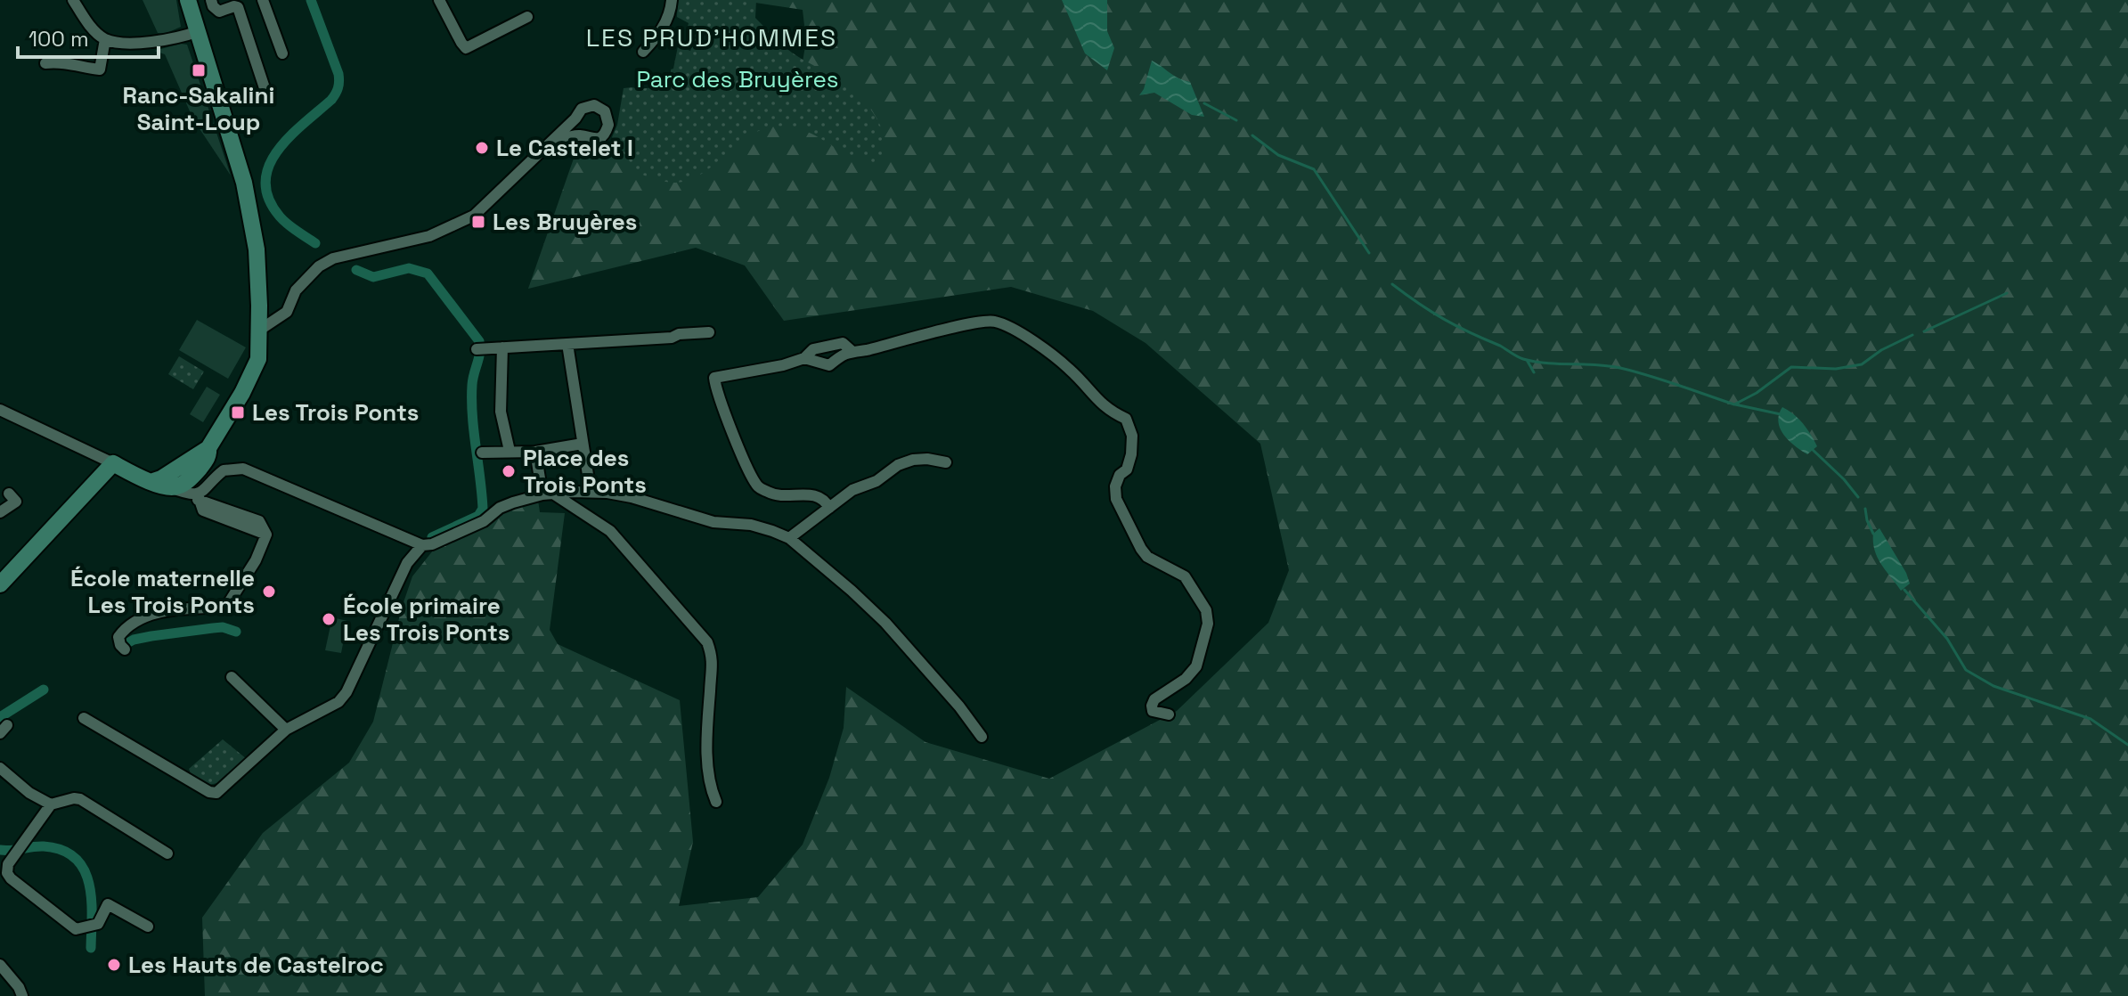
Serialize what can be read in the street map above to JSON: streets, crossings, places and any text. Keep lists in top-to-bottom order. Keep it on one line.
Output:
{"districts":["LES PRUD'HOMMES"],"parks":["Parc des Bruyères"],"places":{"transit":["Ranc-Sakalini Saint-Loup","Les Bruyères","Les Trois Ponts"],"other":["Le Castelet I","Place des Trois Ponts","École maternelle Les Trois Ponts","École primaire Les Trois Ponts","Les Hauts de Castelroc"]},"scale_bar":"100 m"}
